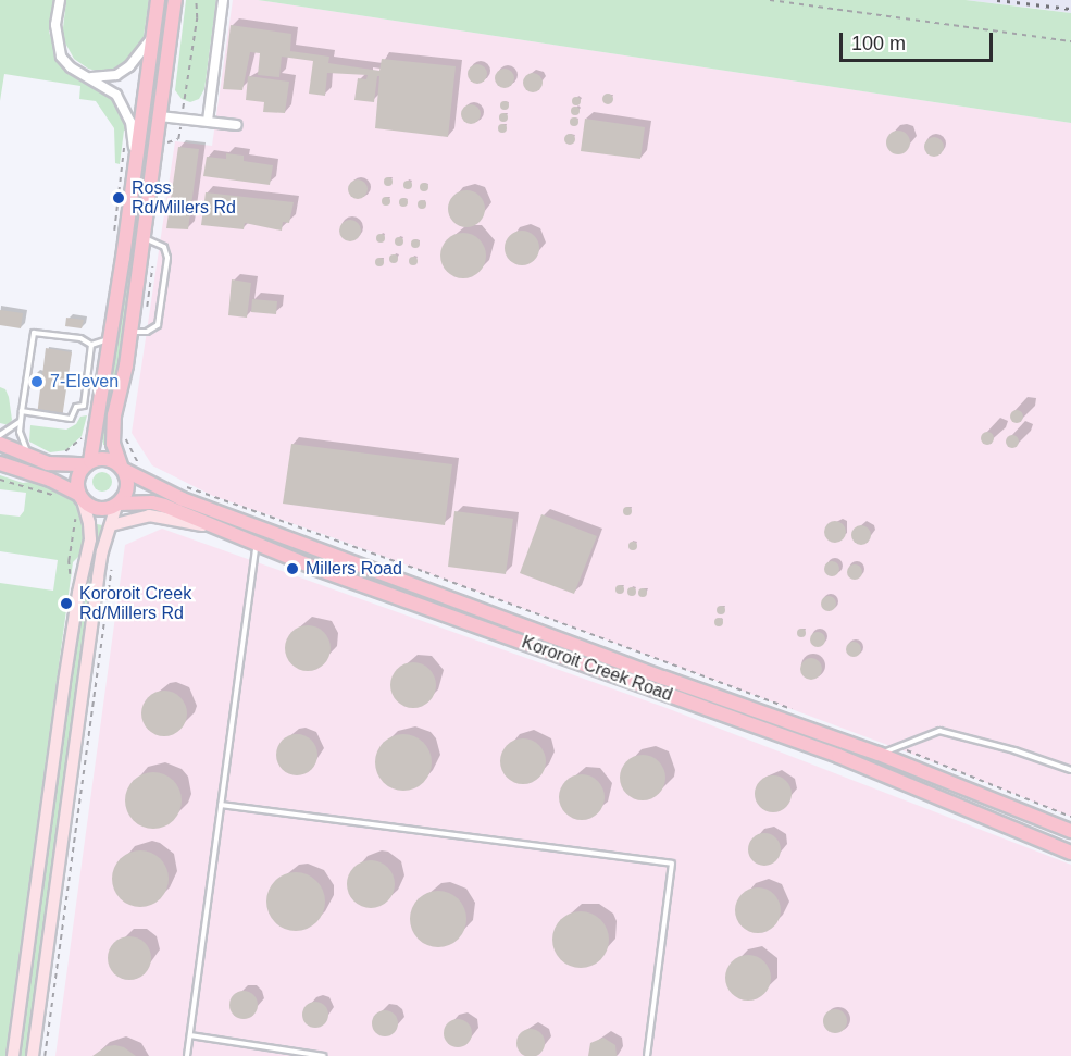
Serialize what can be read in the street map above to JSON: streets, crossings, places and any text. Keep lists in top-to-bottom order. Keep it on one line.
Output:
{"streets":{"main road":["Kororoit Creek Road"]},"places":["Ross Rd/Millers Rd","7-Eleven","Millers Road","Kororoit Creek Rd/Millers Rd"],"scale_bar":"100 m"}
